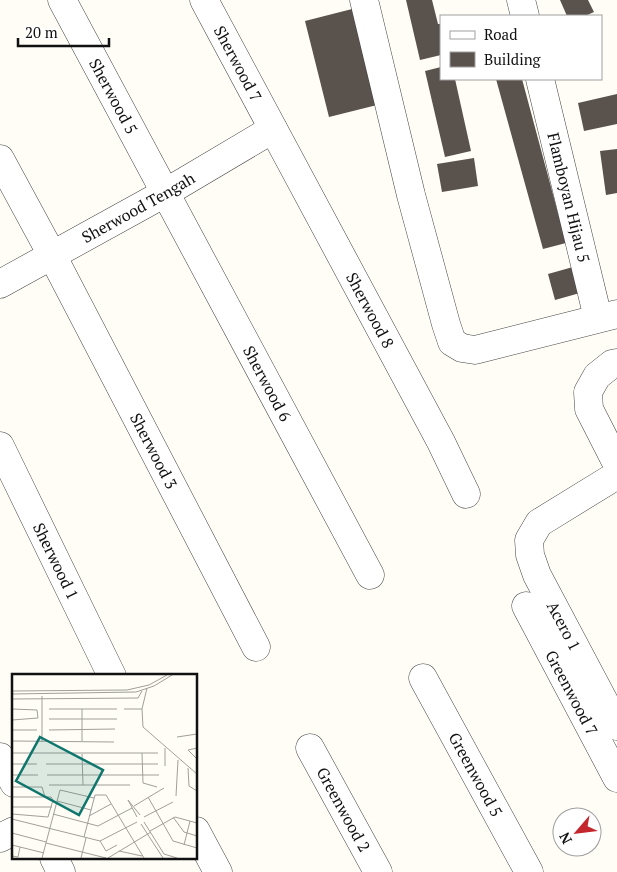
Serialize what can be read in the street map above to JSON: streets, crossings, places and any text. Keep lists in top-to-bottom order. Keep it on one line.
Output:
{"streets":{"street":["Sherwood 7","Sherwood 5","Flamboyan Hijau 5","Sherwood Tengah","Sherwood 8","Sherwood 6","Sherwood 3","Sherwood 1","Acero 1","Greenwood 7","Greenwood 5","Greenwood 2"]},"crossings":[["Sherwood 7","Sherwood Tengah"],["Sherwood 7","Sherwood 8"],["Sherwood 5","Sherwood Tengah"],["Sherwood 5","Sherwood 6"],["Sherwood Tengah","Sherwood 8"],["Sherwood Tengah","Sherwood 6"],["Sherwood Tengah","Sherwood 3"]],"legend":["Road","Building"],"scale_bar":"20 m","north":"bottom left"}
